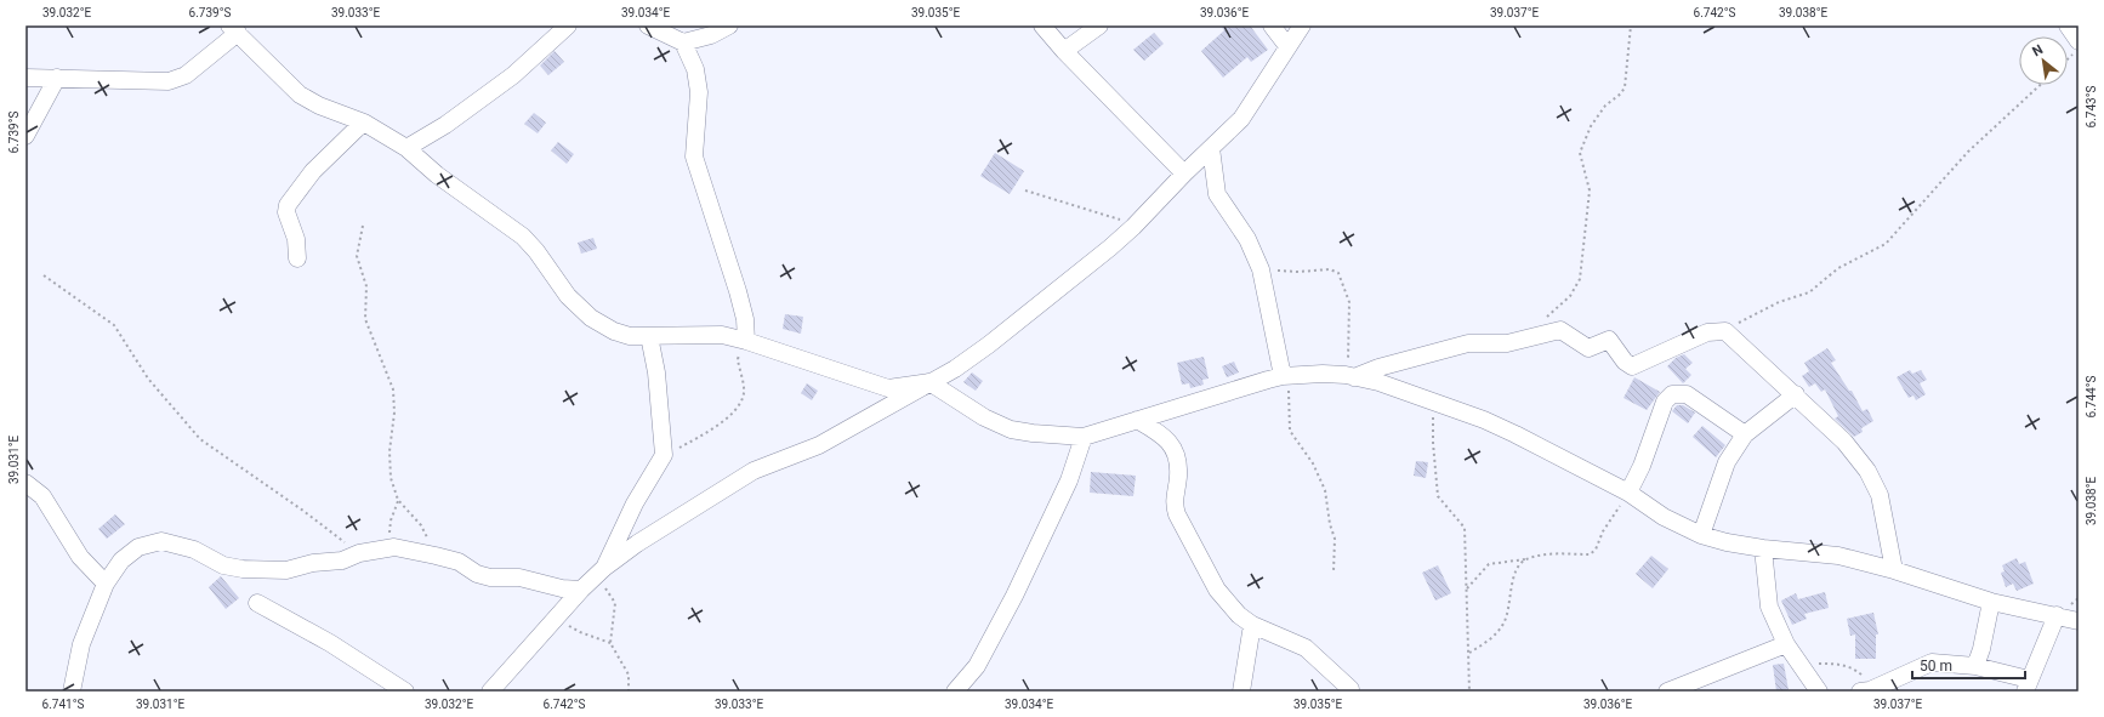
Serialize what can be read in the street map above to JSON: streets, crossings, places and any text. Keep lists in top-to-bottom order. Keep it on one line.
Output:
{"scale_bar":"50 m","north":"top left","coordinates":["39.032°E","6.739°S","39.033°E","39.034°E","39.035°E","39.036°E","39.037°E","6.742°S","39.038°E","6.743°S","6.744°S","39.031°E","6.741°S"]}
